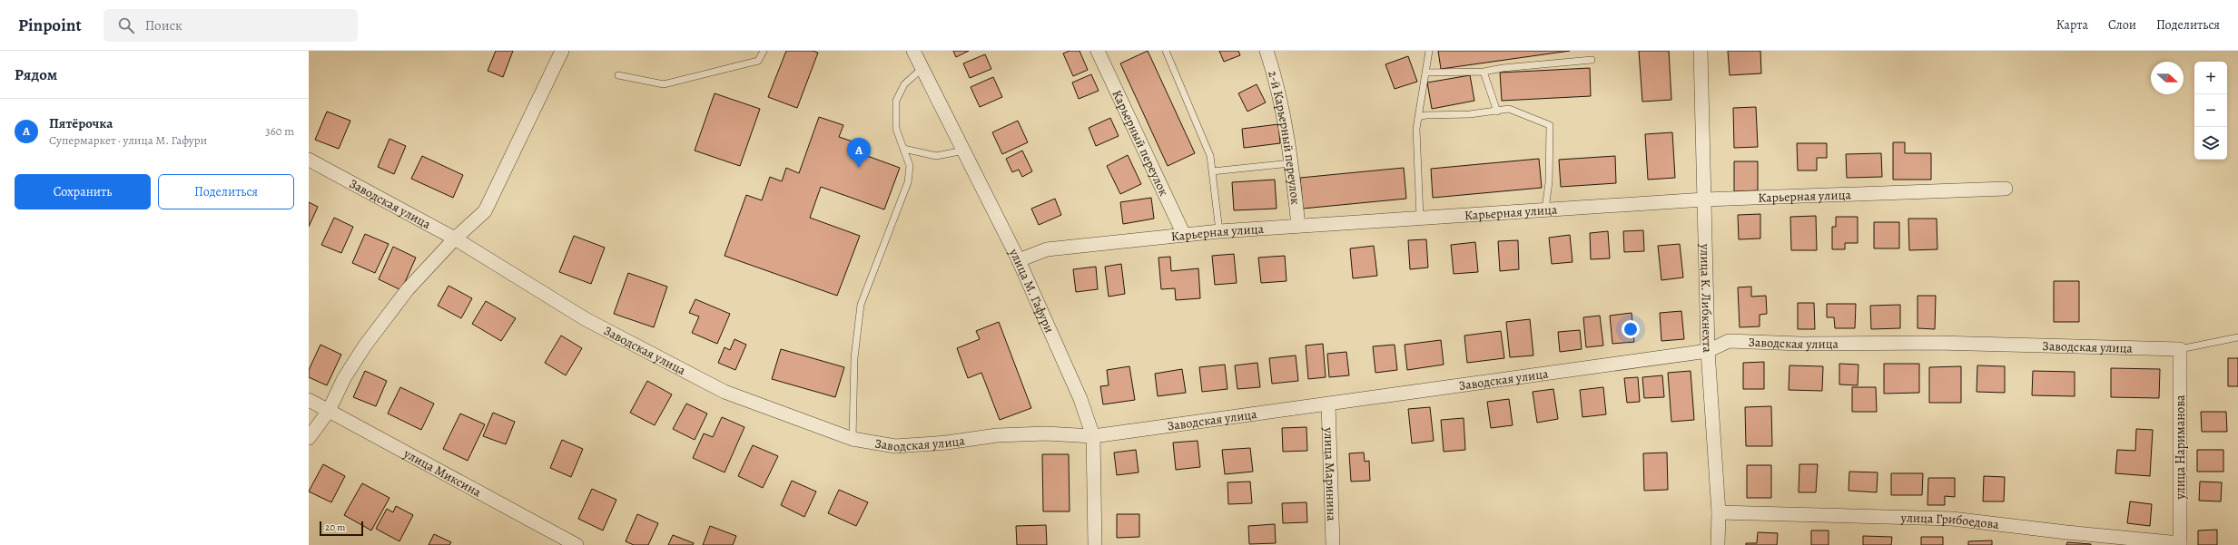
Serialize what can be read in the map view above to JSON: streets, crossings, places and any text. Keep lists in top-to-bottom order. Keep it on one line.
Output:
{"streets":{"street":["2-й Карьерный переулок","Карьерный переулок","Карьерная улица","Заводская улица","улица М. Гафури","улица К. Либкнехта","улица Нариманова","улица Миксина","улица Маринина","улица Грибоедова"]},"crossings":[["2-й Карьерный переулок","Карьерная улица"],["Карьерный переулок","Карьерная улица"],["Карьерная улица","улица М. Гафури"],["Карьерная улица","улица К. Либкнехта"],["Заводская улица","улица М. Гафури"],["Заводская улица","улица К. Либкнехта"],["Заводская улица","улица Нариманова"],["Заводская улица","улица Маринина"],["улица К. Либкнехта","улица Грибоедова"],["улица Нариманова","улица Грибоедова"]],"scale_bar":"20 m","north":"right","page":{"header":"Pinpoint","search":"Поиск","nav":["Карта","Слои","Поделиться"],"heading":"Рядом","map_buttons":["+","−"],"list":[{"mark":"A","name":"Пятёрочка","note":"Супермаркет · улица М. Гафури","value":"360 m"}],"pins":"A","buttons":["Сохранить","Поделиться"],"scale":"20 m"}}
